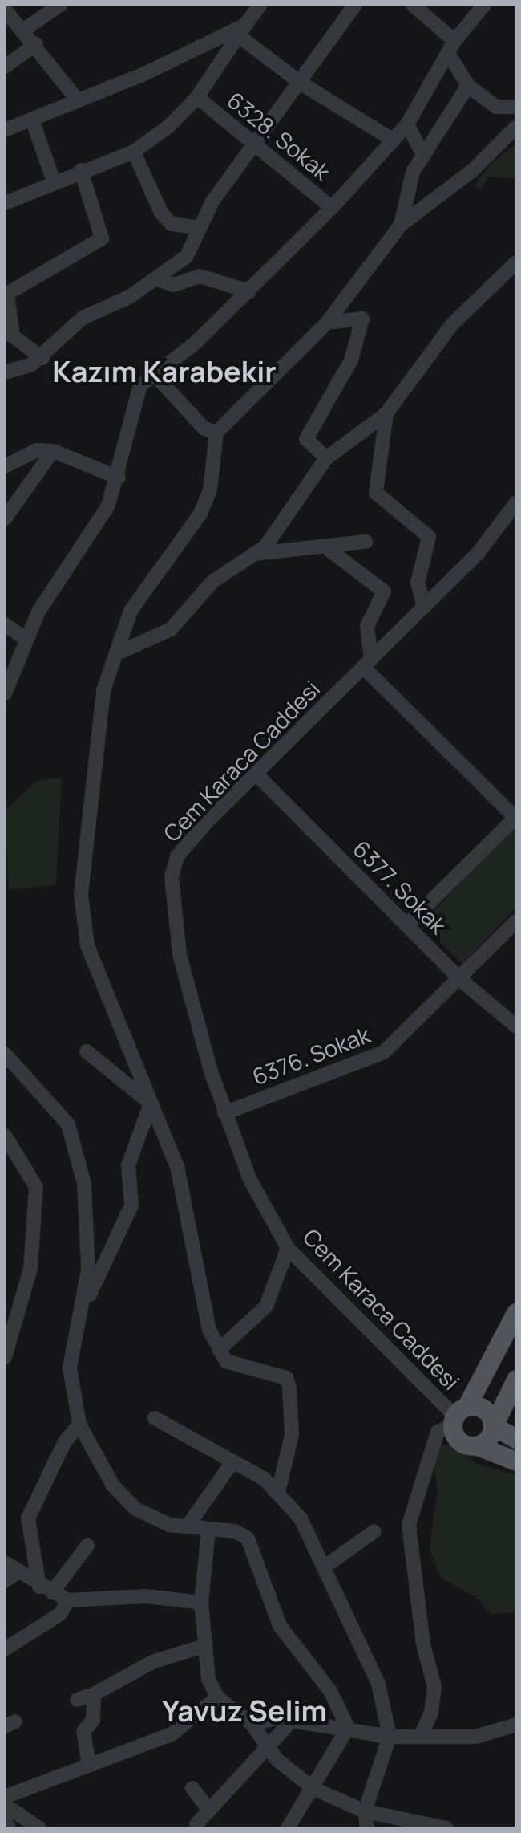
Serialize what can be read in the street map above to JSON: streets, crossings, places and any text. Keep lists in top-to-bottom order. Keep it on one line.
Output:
{"streets":{"street":["6328. Sokak","Cem Karaca Caddesi","6377. Sokak","6376. Sokak"]},"crossings":[["Cem Karaca Caddesi","6377. Sokak"],["Cem Karaca Caddesi","6376. Sokak"],["6377. Sokak","6376. Sokak"]],"districts":["Kazım Karabekir","Yavuz Selim"]}
